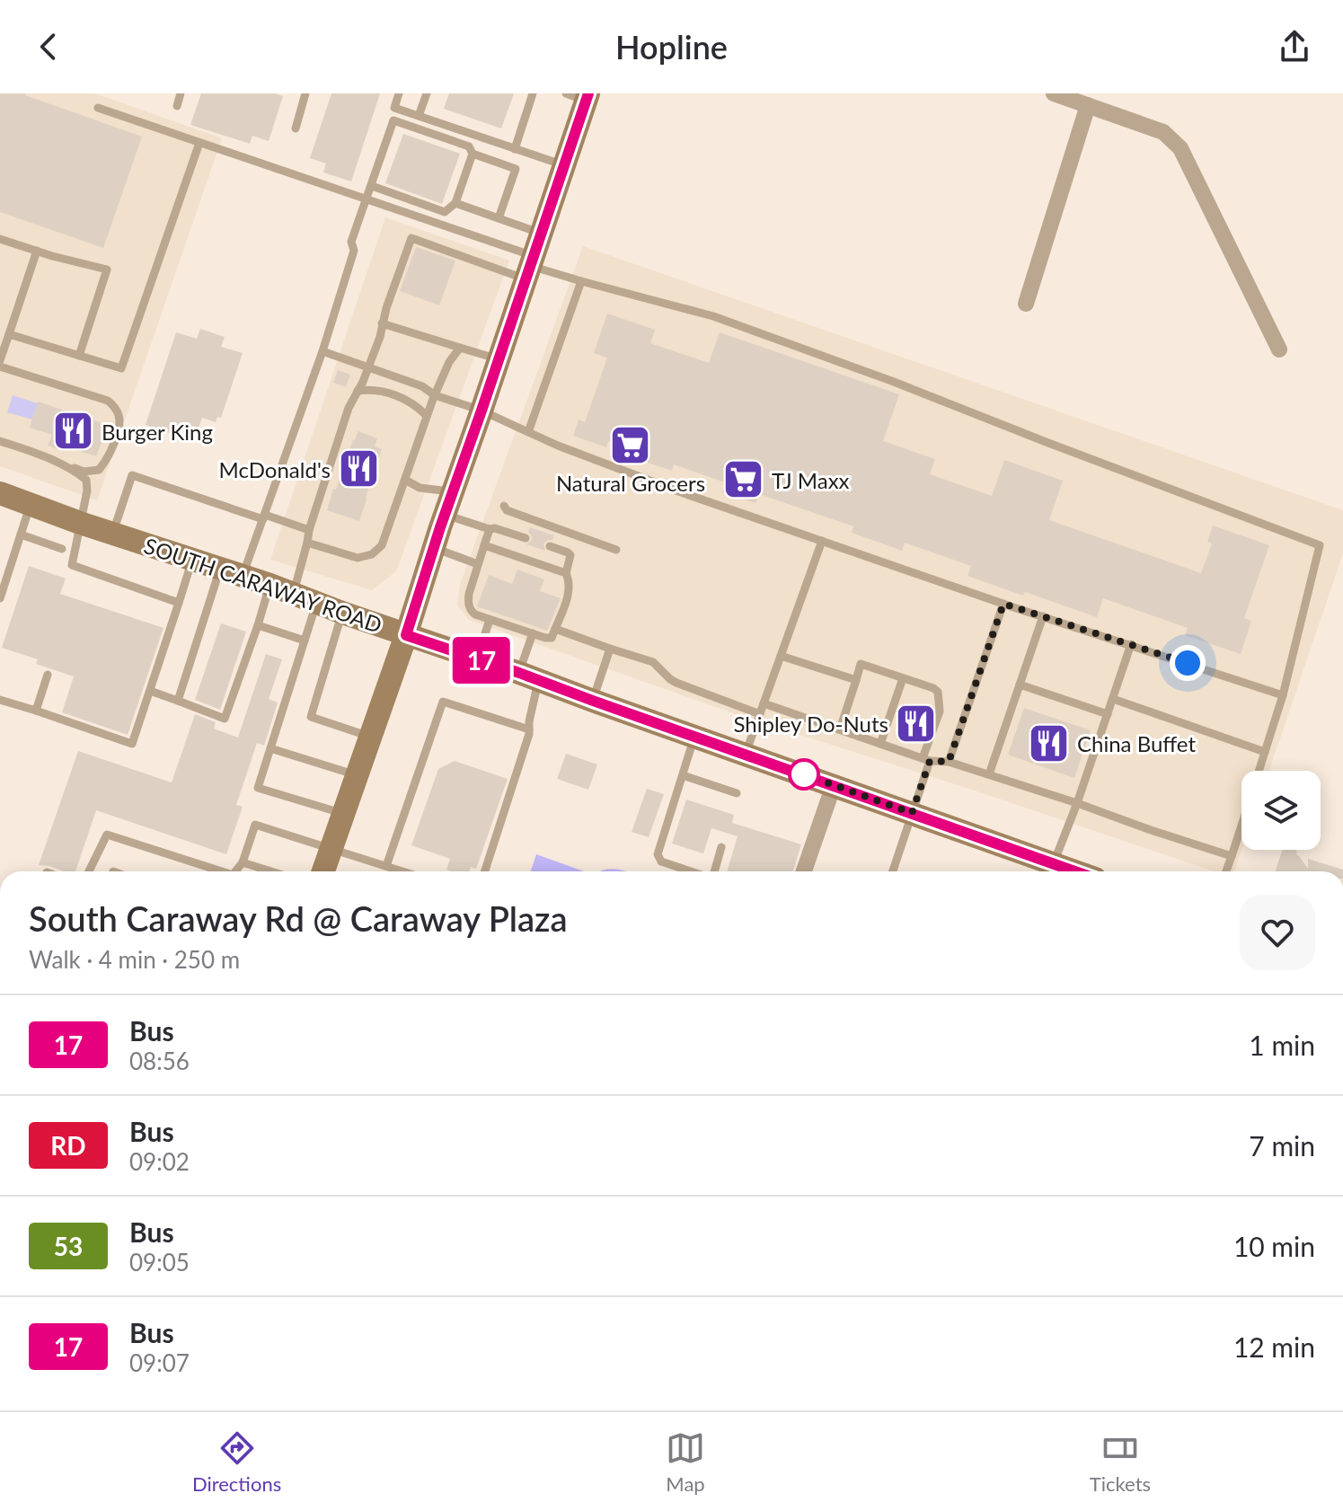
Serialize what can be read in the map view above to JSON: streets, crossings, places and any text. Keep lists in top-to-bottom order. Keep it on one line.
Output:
{"streets":{"main road":["SOUTH CARAWAY ROAD"]},"places":{"restaurant":["Burger King","McDonald's","Shipley Do-Nuts","China Buffet"],"supermarket":["Natural Grocers","TJ Maxx"]},"lines":["bus line 17"],"page":{"header":"Hopline","on_map":"17","heading":["South Caraway Rd @ Caraway Plaza","Walk · 4 min · 250 m"],"list":[{"mark":"17","name":"Bus","note":"08:56","value":"1 min"},{"mark":"RD","name":"Bus","note":"09:02","value":"7 min"},{"mark":"53","name":"Bus","note":"09:05","value":"10 min"},{"mark":"17","name":"Bus","note":"09:07","value":"12 min"}],"tabs":["Directions","Map","Tickets"]}}
